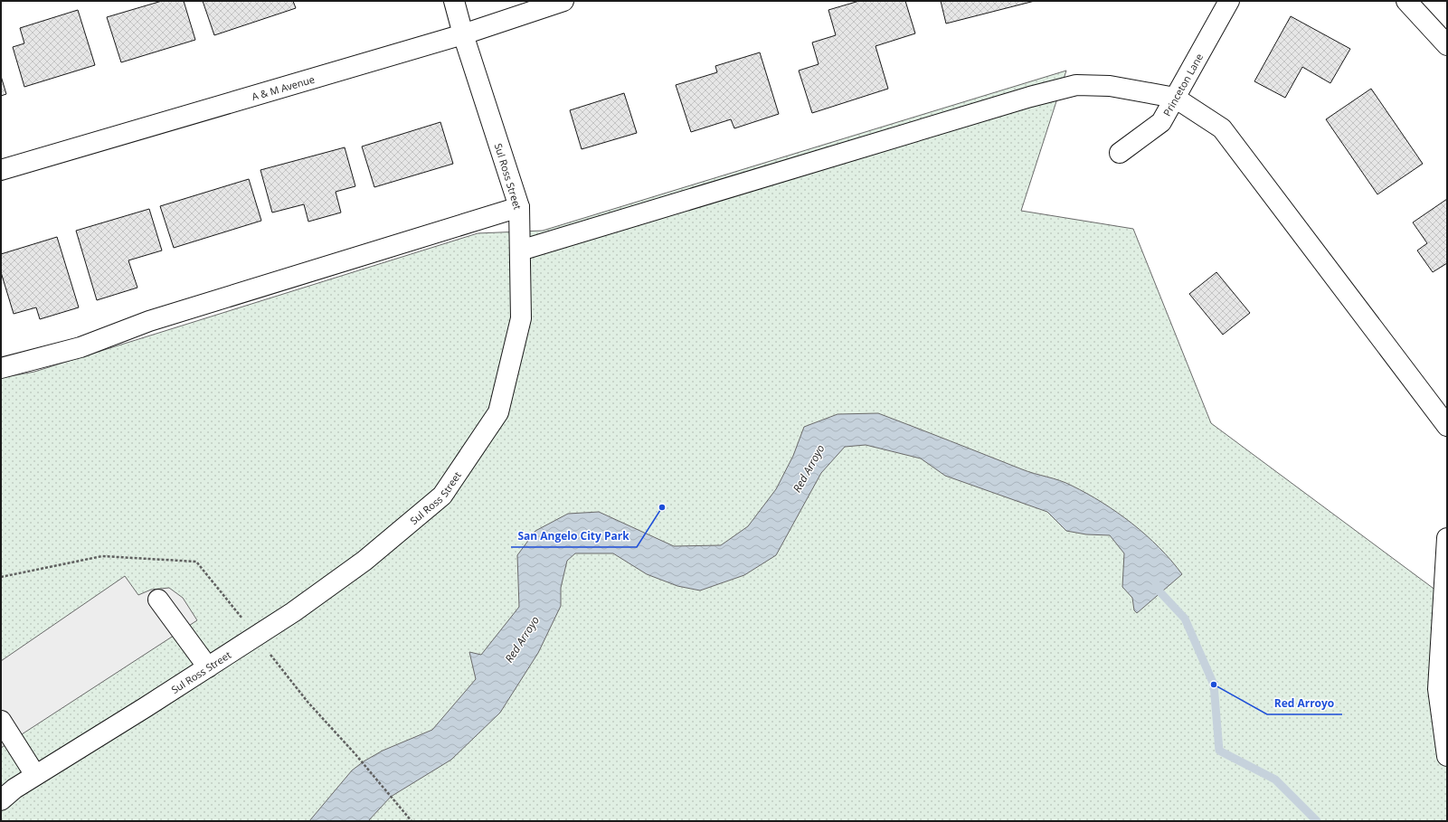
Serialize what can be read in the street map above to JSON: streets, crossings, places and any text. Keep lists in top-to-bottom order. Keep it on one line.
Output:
{"streets":{"street":["Princeton Lane","A & M Avenue","Sul Ross Street"]},"crossings":[["A & M Avenue","Sul Ross Street"]],"water":["Red Arroyo"],"places":["San Angelo City Park","Red Arroyo"]}
